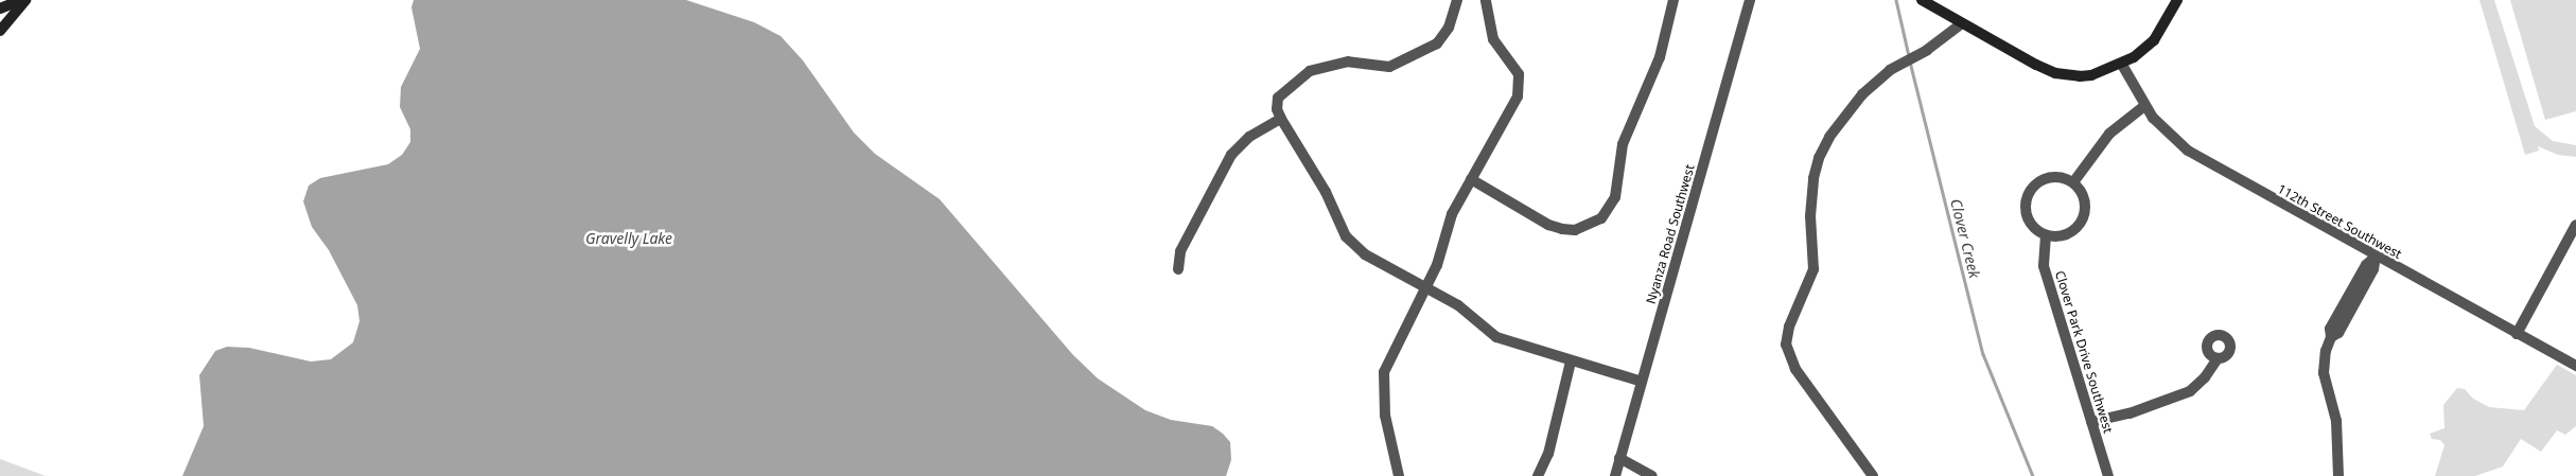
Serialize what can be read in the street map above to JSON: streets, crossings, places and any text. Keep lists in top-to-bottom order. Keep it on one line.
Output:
{"streets":{"street":["112th Street Southwest","Nyanza Road Southwest","Clover Park Drive Southwest"]},"water":["Gravelly Lake","Clover Creek"]}
